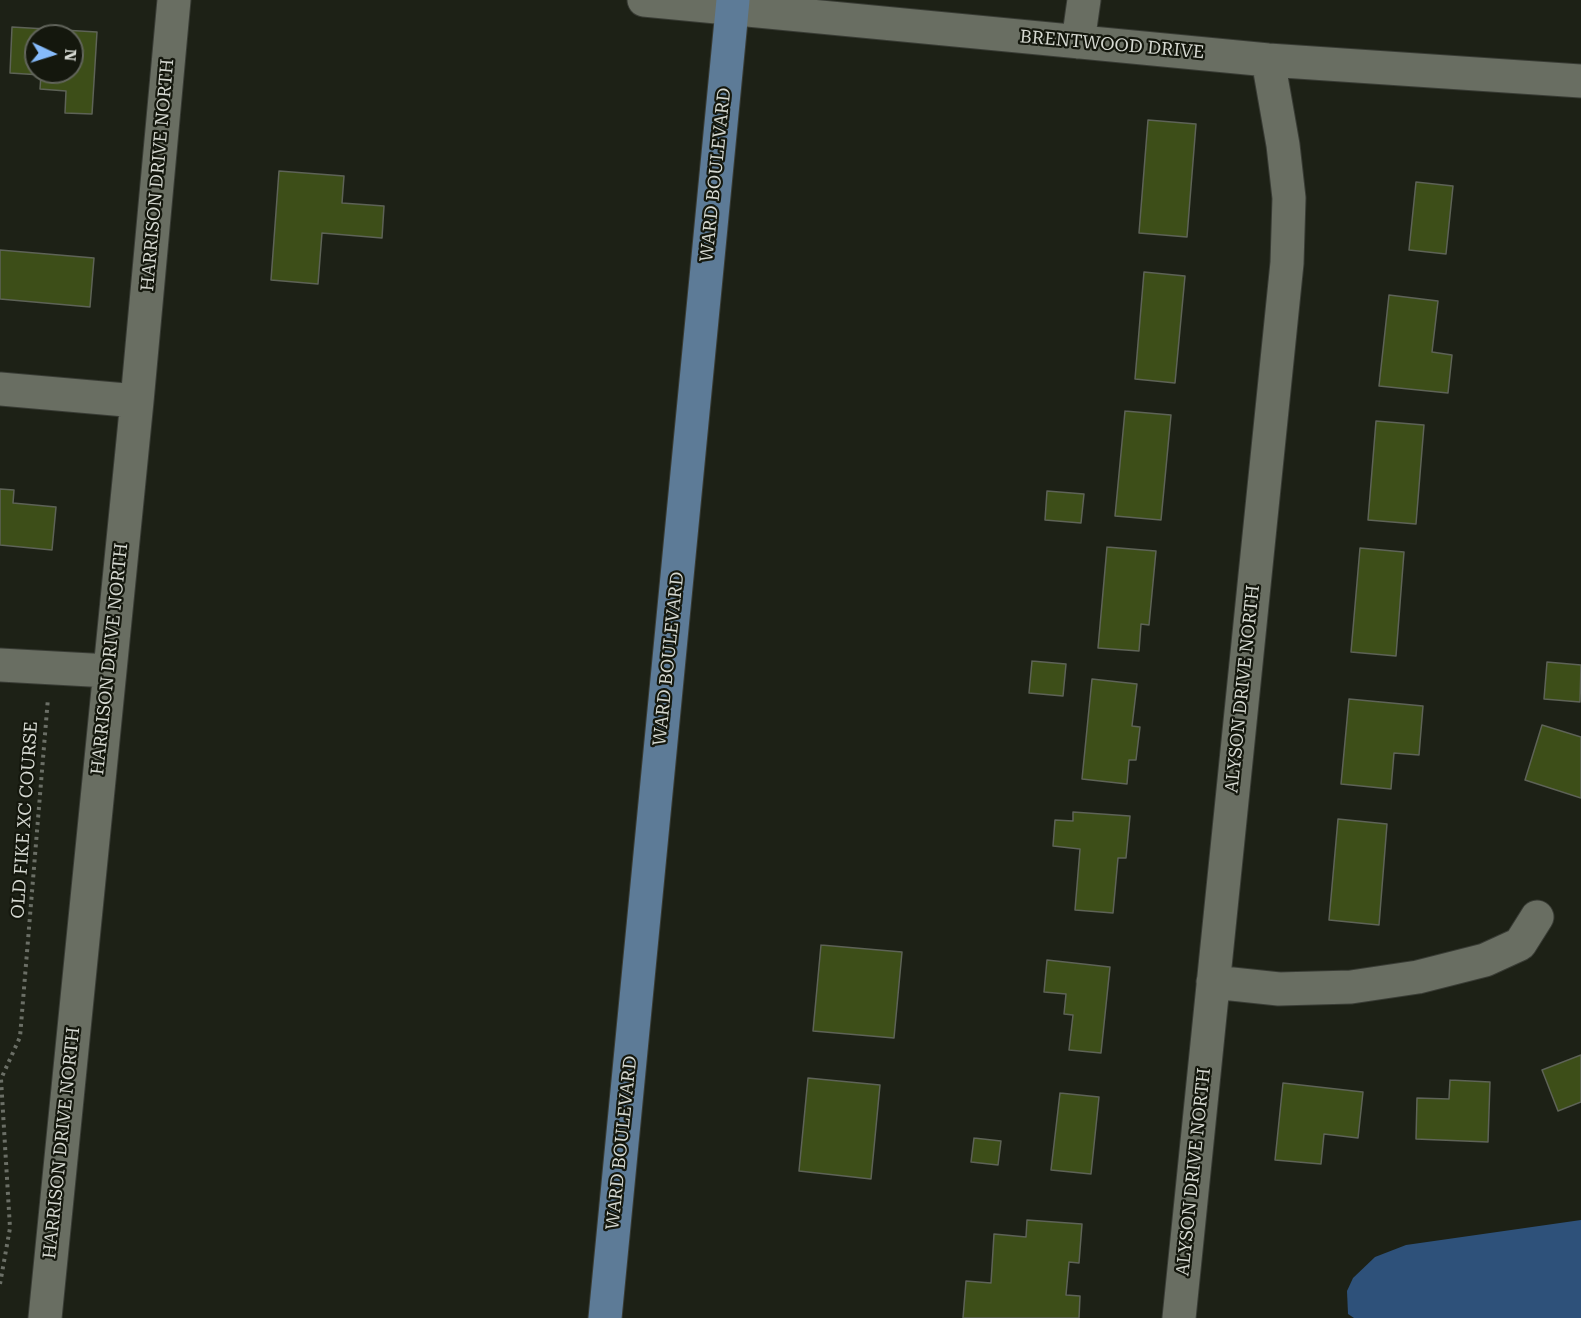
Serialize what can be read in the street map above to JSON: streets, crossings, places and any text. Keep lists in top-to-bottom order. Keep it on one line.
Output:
{"streets":{"main road":["WARD BOULEVARD"],"street":["BRENTWOOD DRIVE","HARRISON DRIVE NORTH","ALYSON DRIVE NORTH"],"path":["OLD FIKE XC COURSE"]},"crossings":[["BRENTWOOD DRIVE","WARD BOULEVARD"],["BRENTWOOD DRIVE","ALYSON DRIVE NORTH"]],"north":"right"}
